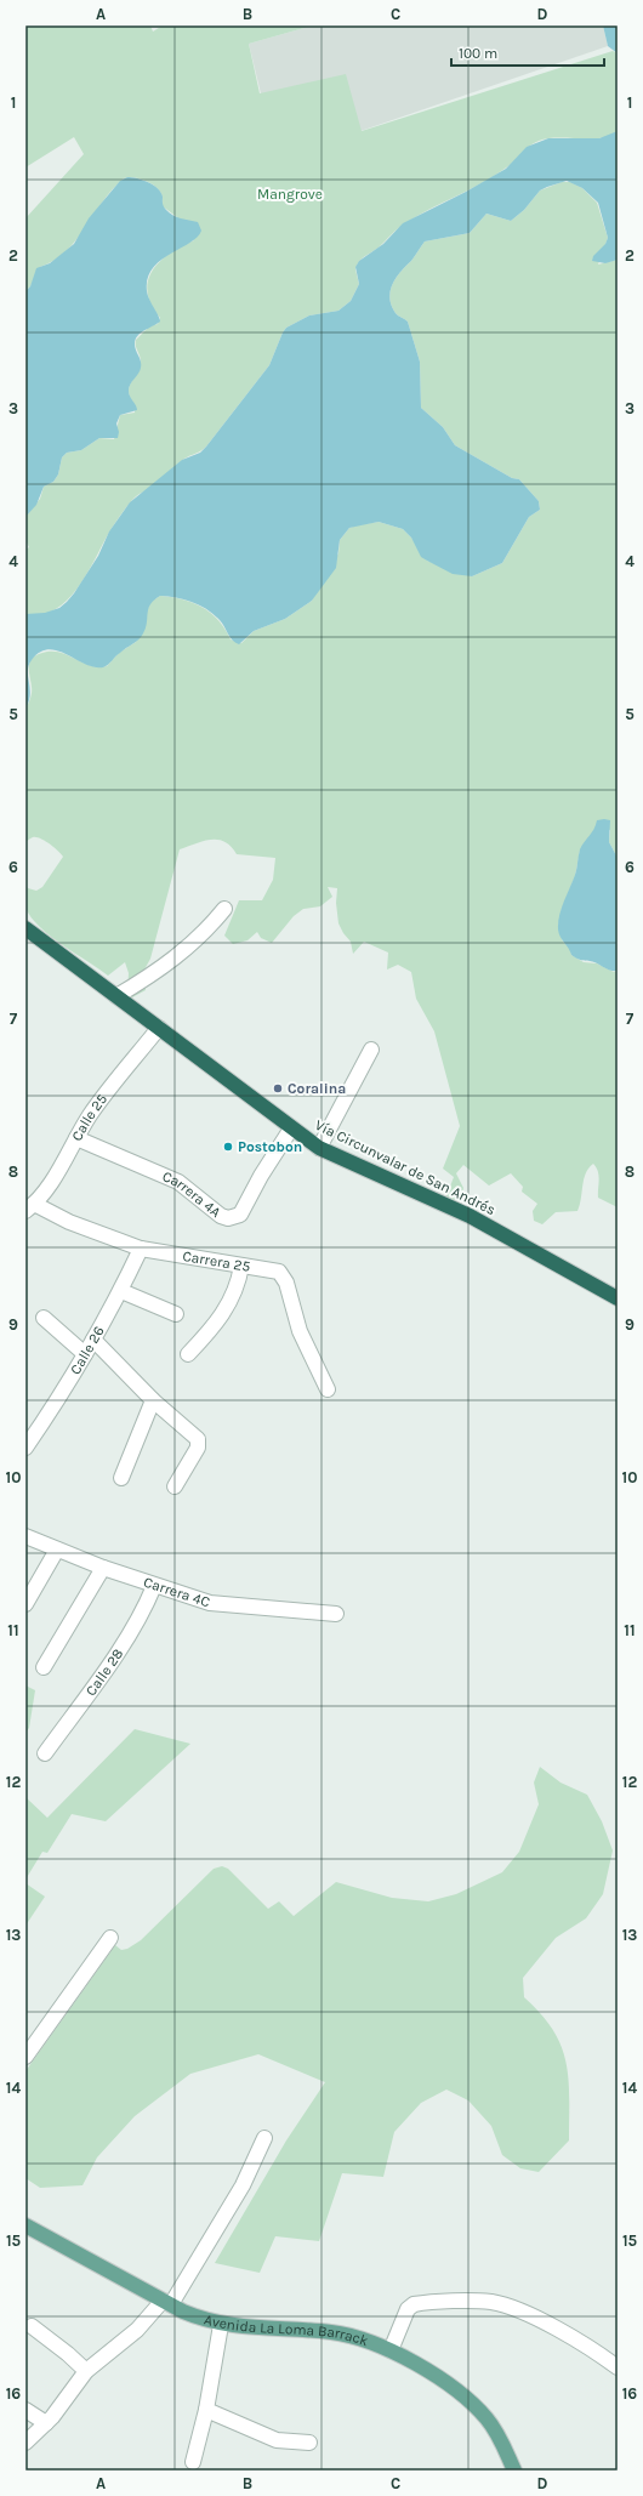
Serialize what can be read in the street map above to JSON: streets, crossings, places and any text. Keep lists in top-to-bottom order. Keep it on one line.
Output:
{"streets":{"highway":["Vía Circunvalar de San Andrés"],"main road":["Avenida La Loma Barrack"],"street":["Calle 25","Carrera 4A","Carrera 25","Calle 26","Carrera 4C","Calle 28"]},"crossings":[["Calle 25","Vía Circunvalar de San Andrés"],["Calle 25","Carrera 4A"],["Calle 25","Carrera 25"],["Vía Circunvalar de San Andrés","Carrera 4A"],["Carrera 25","Calle 26"],["Carrera 4C","Calle 28"]],"parks":["Mangrove"],"places":["Coralina","Postobon"],"scale_bar":"100 m","grid":{"columns":["A","B","C","D"],"rows":["1","2","3","4","5","6","7","8","9","10","11","12","13","14","15","16"]}}
